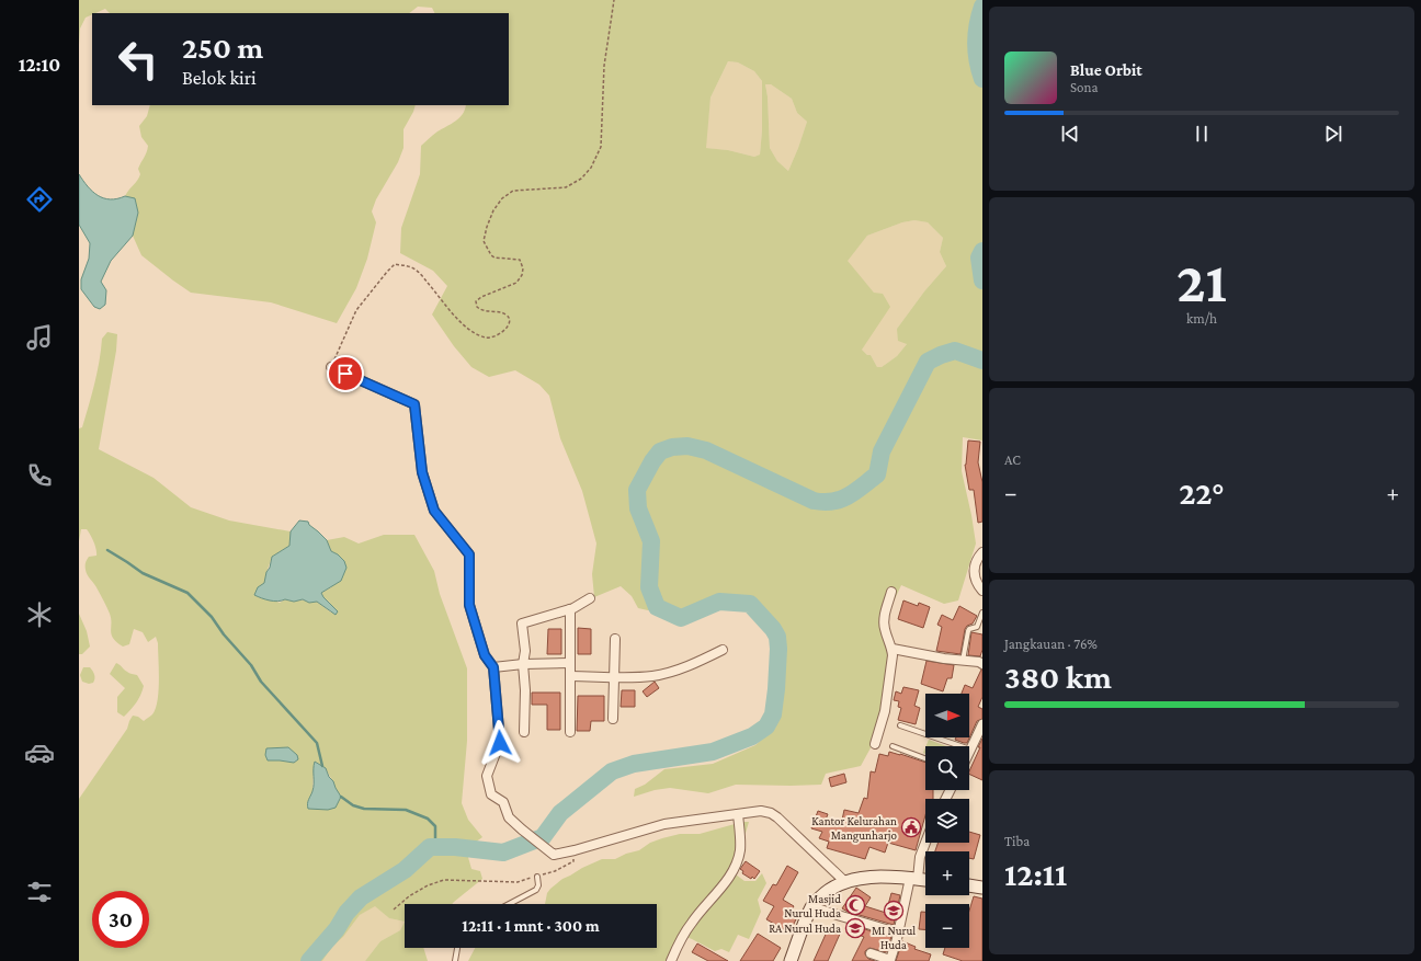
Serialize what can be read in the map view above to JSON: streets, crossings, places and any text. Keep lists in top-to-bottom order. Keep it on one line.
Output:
{"places":{"public building":["Kantor Kelurahan Mangunharjo"],"mosque":["Masjid Nurul Huda"],"school or university":["MI Nurul Huda","RA Nurul Huda"]},"north":"right","page":{"tabs":"12:10","turn":["250 m","Belok kiri"],"song":["Blue Orbit","Sona"],"tile":[["21","km/h"],"AC",["Jangkauan · 76%","380 km"],["Tiba","12:11"]],"heat":["−","22°","+"],"map_buttons":["+","−"],"limit":"30","trip":"12:11 · 1 mnt · 300 m"}}
